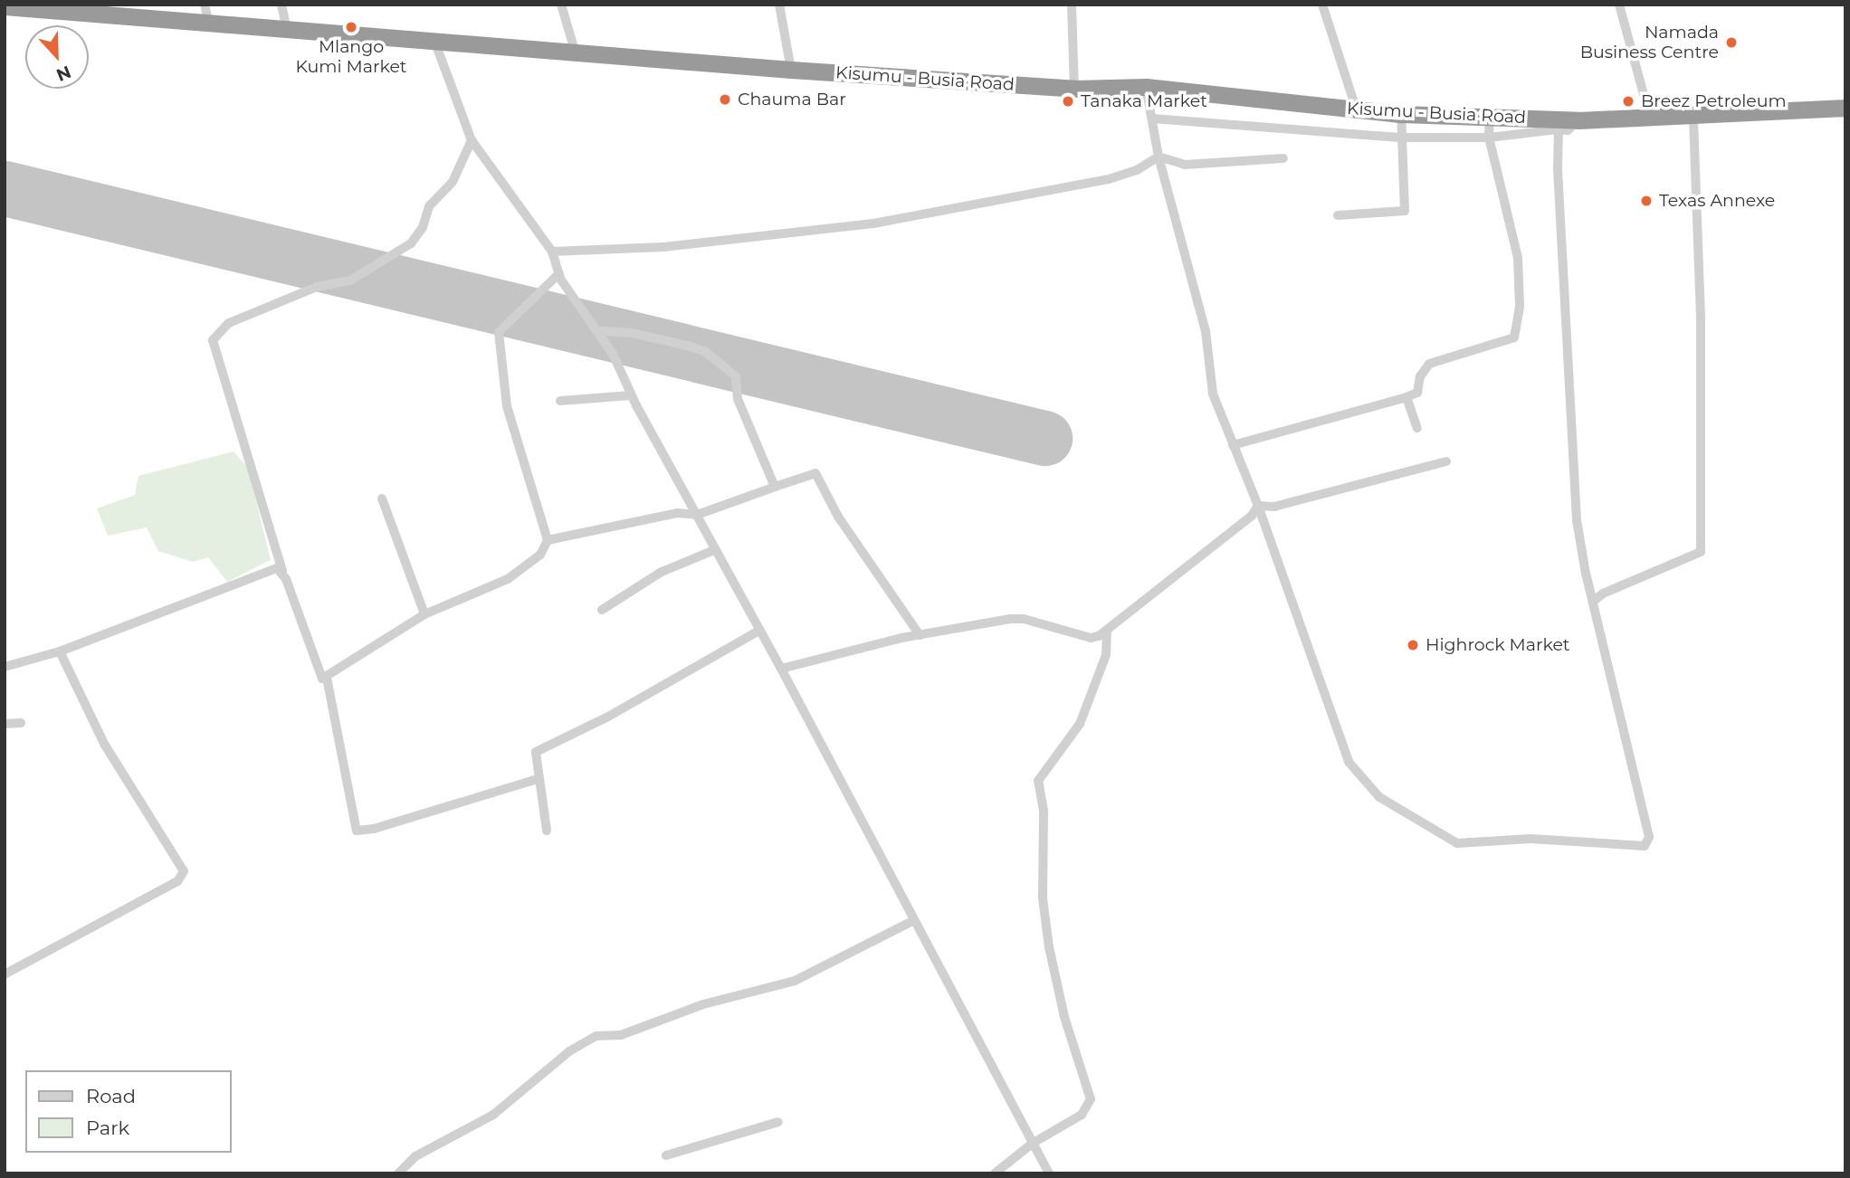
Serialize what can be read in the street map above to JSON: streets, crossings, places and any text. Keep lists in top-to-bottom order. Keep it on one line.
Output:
{"streets":{"highway":["Kisumu - Busia Road"]},"places":["Mlango Kumi Market","Namada Business Centre","Chauma Bar","Tanaka Market","Breez Petroleum","Texas Annexe","Highrock Market"],"legend":["Road","Park"],"north":"bottom"}
